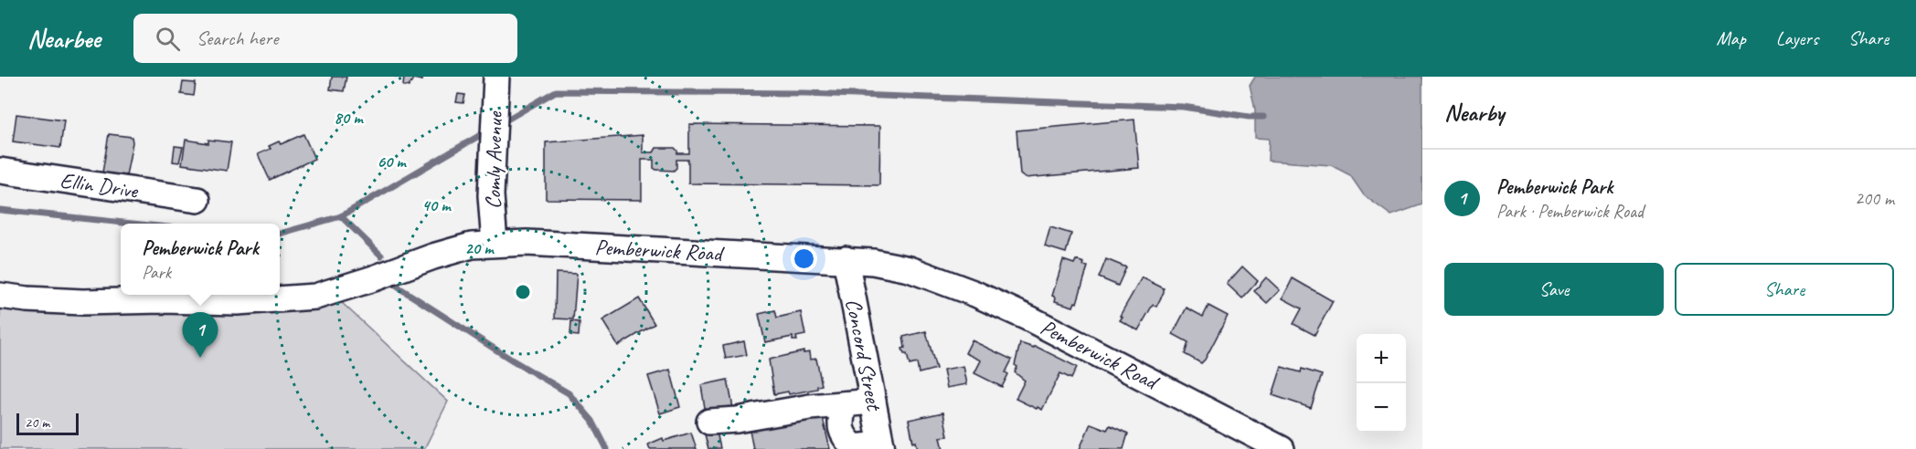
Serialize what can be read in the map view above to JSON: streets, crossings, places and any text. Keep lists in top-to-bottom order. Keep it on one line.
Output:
{"streets":{"street":["Comly Avenue","Ellin Drive","Pemberwick Road","Concord Street"]},"crossings":[["Comly Avenue","Pemberwick Road"],["Pemberwick Road","Concord Street"]],"scale_bar":"20 m","page":{"header":"Nearbee","search":"Search here","nav":["Map","Layers","Share"],"heading":"Nearby","list":[{"mark":"1","name":"Pemberwick Park","note":"Park · Pemberwick Road","value":"200 m"}],"popup":["Pemberwick Park","Park"],"buttons":["Save","Share"],"pins":"1","map_buttons":["+","−"],"scale":"20 m"},"rings":["80 m","60 m","40 m","20 m"]}
